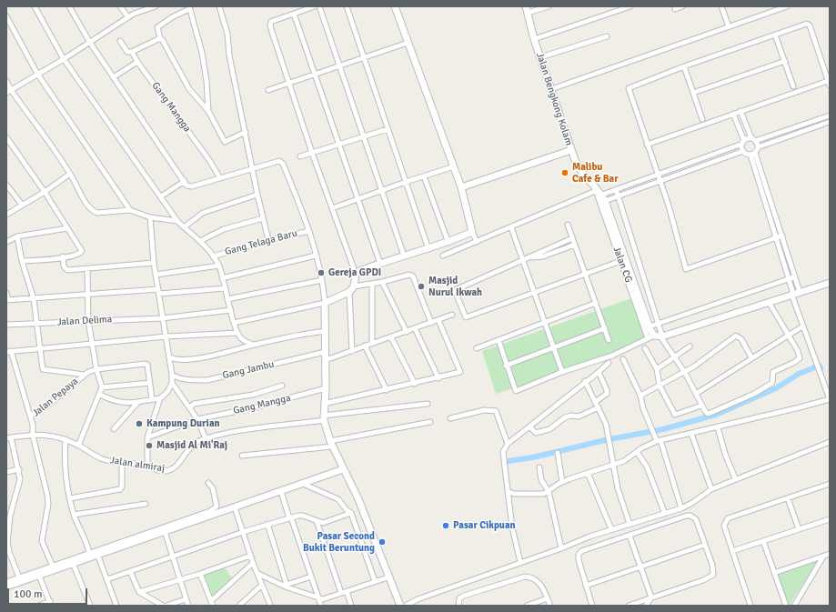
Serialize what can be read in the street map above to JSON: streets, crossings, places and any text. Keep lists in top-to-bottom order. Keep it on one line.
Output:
{"streets":{"street":["Jalan Bengkong Kolam","Gang Mangga","Gang Telaga Baru","Jalan CG","Jalan Delima","Gang Jambu","Jalan Pepaya","Jalan almiraj"]},"crossings":[["Jalan Bengkong Kolam","Jalan CG"],["Jalan Pepaya","Jalan almiraj"]],"places":["Malibu Cafe & Bar","Gereja GPDI","Masjid Nurul Ikwah","Kampung Durian","Masjid Al Mi'Raj","Pasar Cikpuan","Pasar Second Bukit Beruntung"],"scale_bar":"100 m"}
